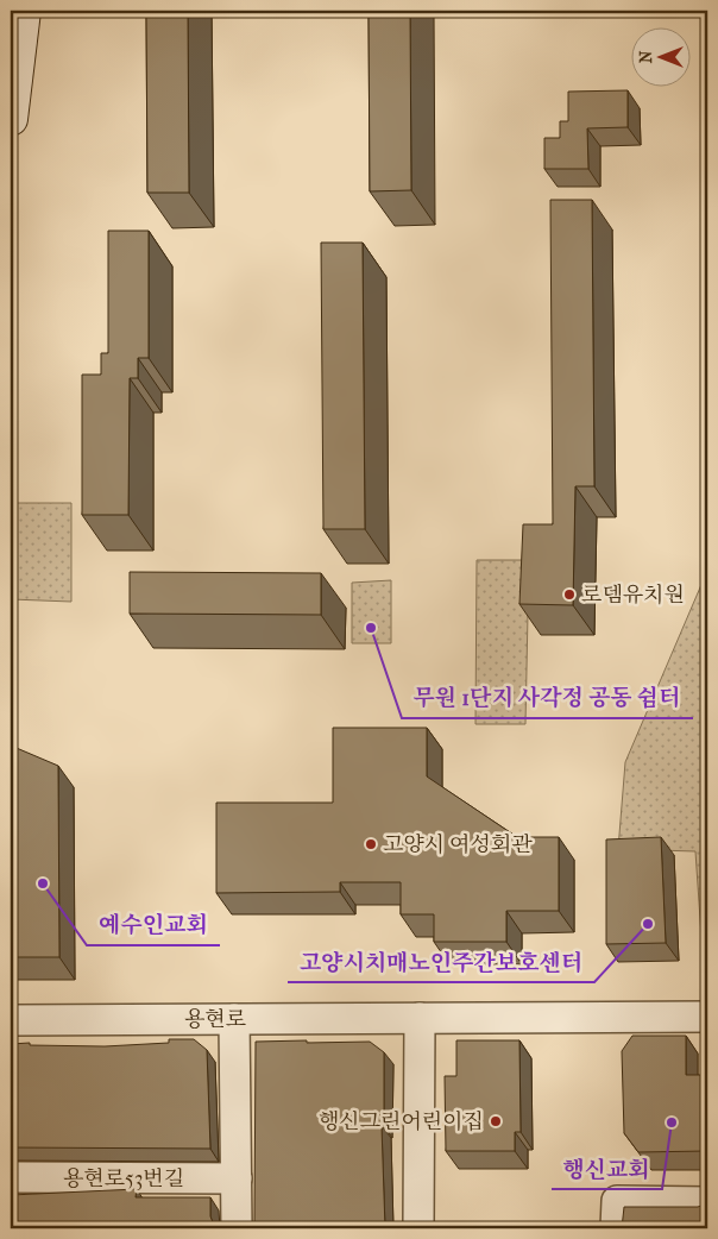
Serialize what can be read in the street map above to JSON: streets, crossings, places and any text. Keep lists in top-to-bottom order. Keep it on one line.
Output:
{"streets":{"street":["용현로","용현로53번길"]},"places":["로뎀유치원","무원 1단지 사각정 공동 쉼터","고양시 여성회관","예수인교회","고양시치매노인주간보호센터","행신그린어린이집","행신교회"],"north":"left"}
